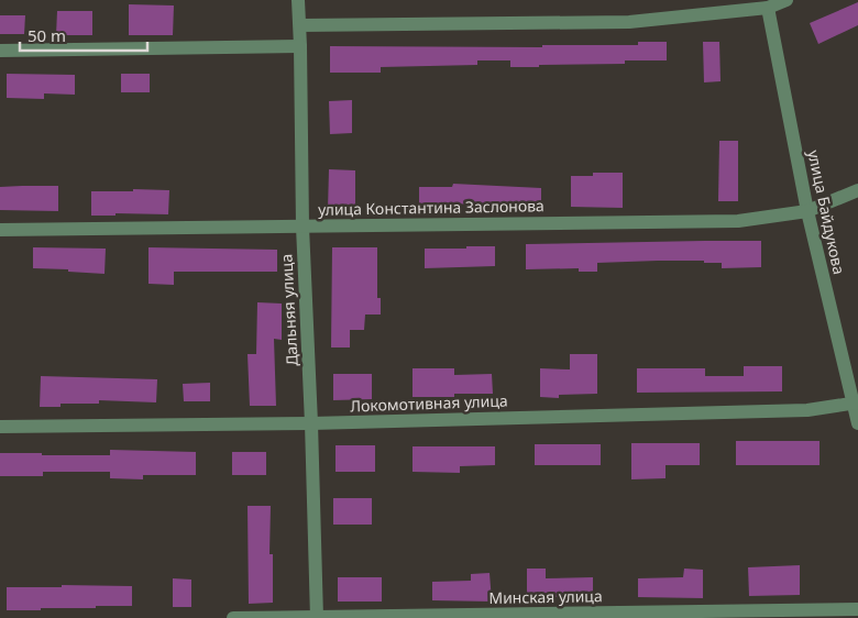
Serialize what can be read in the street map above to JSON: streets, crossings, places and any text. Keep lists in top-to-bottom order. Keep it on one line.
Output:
{"streets":{"street":["улица Константина Заслонова","улица Байдукова","Дальняя улица","Локомотивная улица","Минская улица"]},"crossings":[["улица Константина Заслонова","улица Байдукова"],["улица Константина Заслонова","Дальняя улица"],["улица Байдукова","Локомотивная улица"],["Дальняя улица","Локомотивная улица"],["Дальняя улица","Минская улица"]],"scale_bar":"50 m"}
